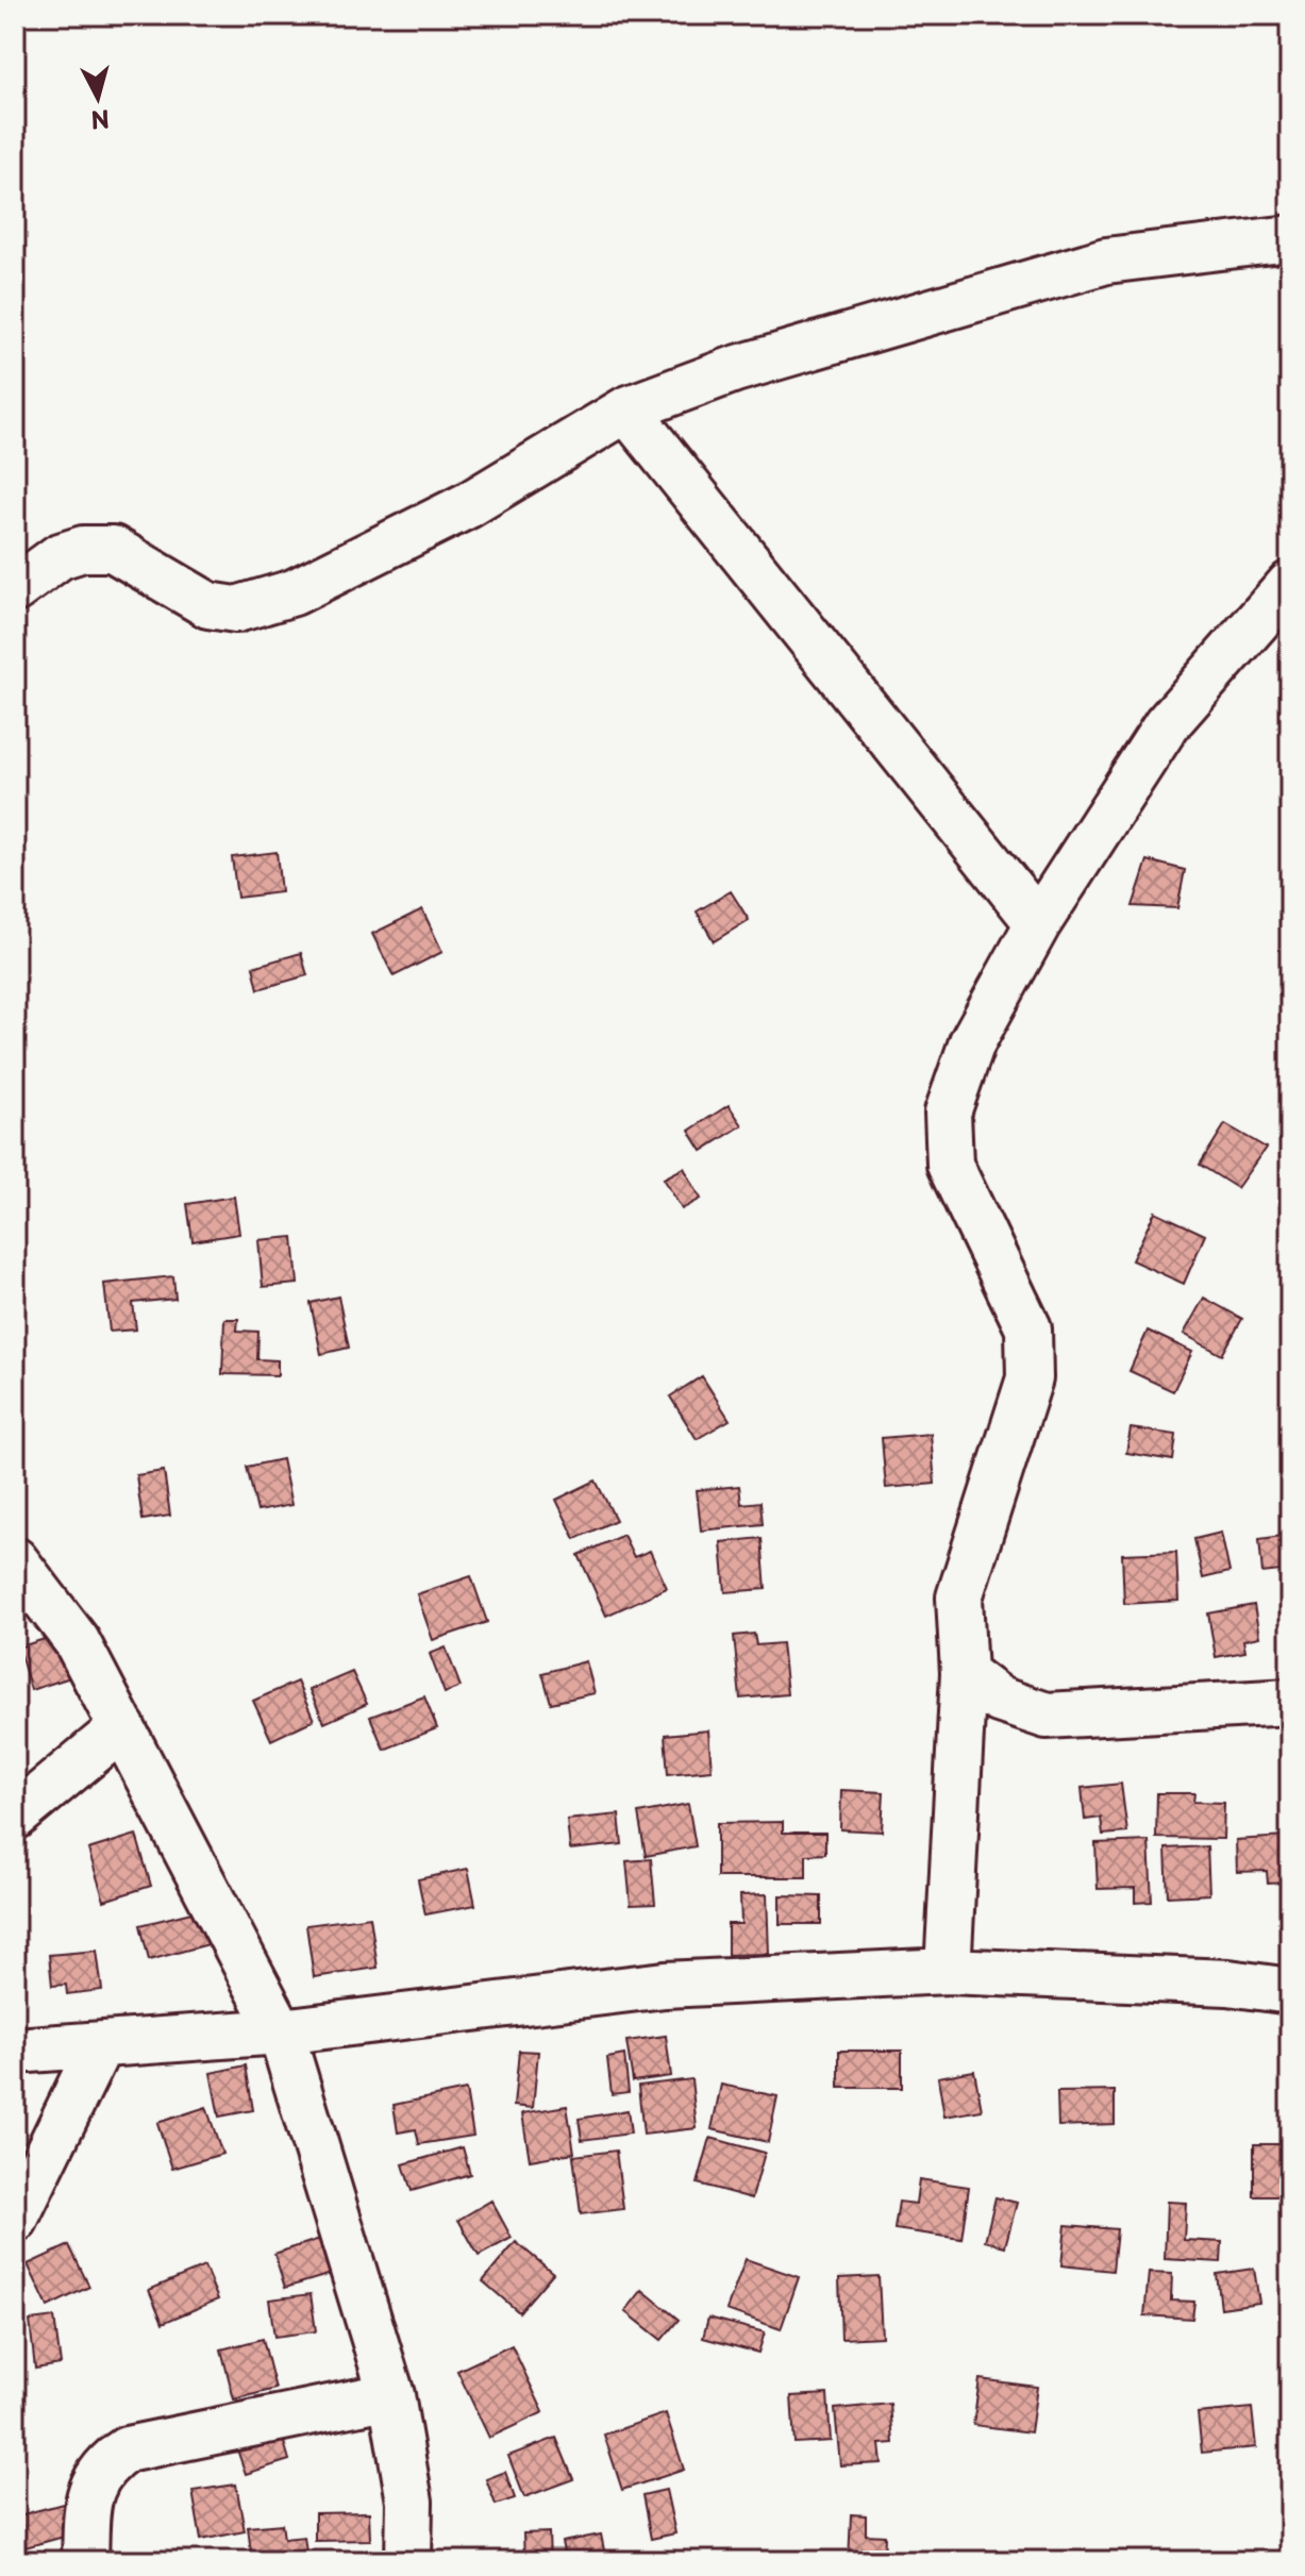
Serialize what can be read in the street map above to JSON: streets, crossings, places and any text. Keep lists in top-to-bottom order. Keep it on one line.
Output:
{"north":"bottom"}
